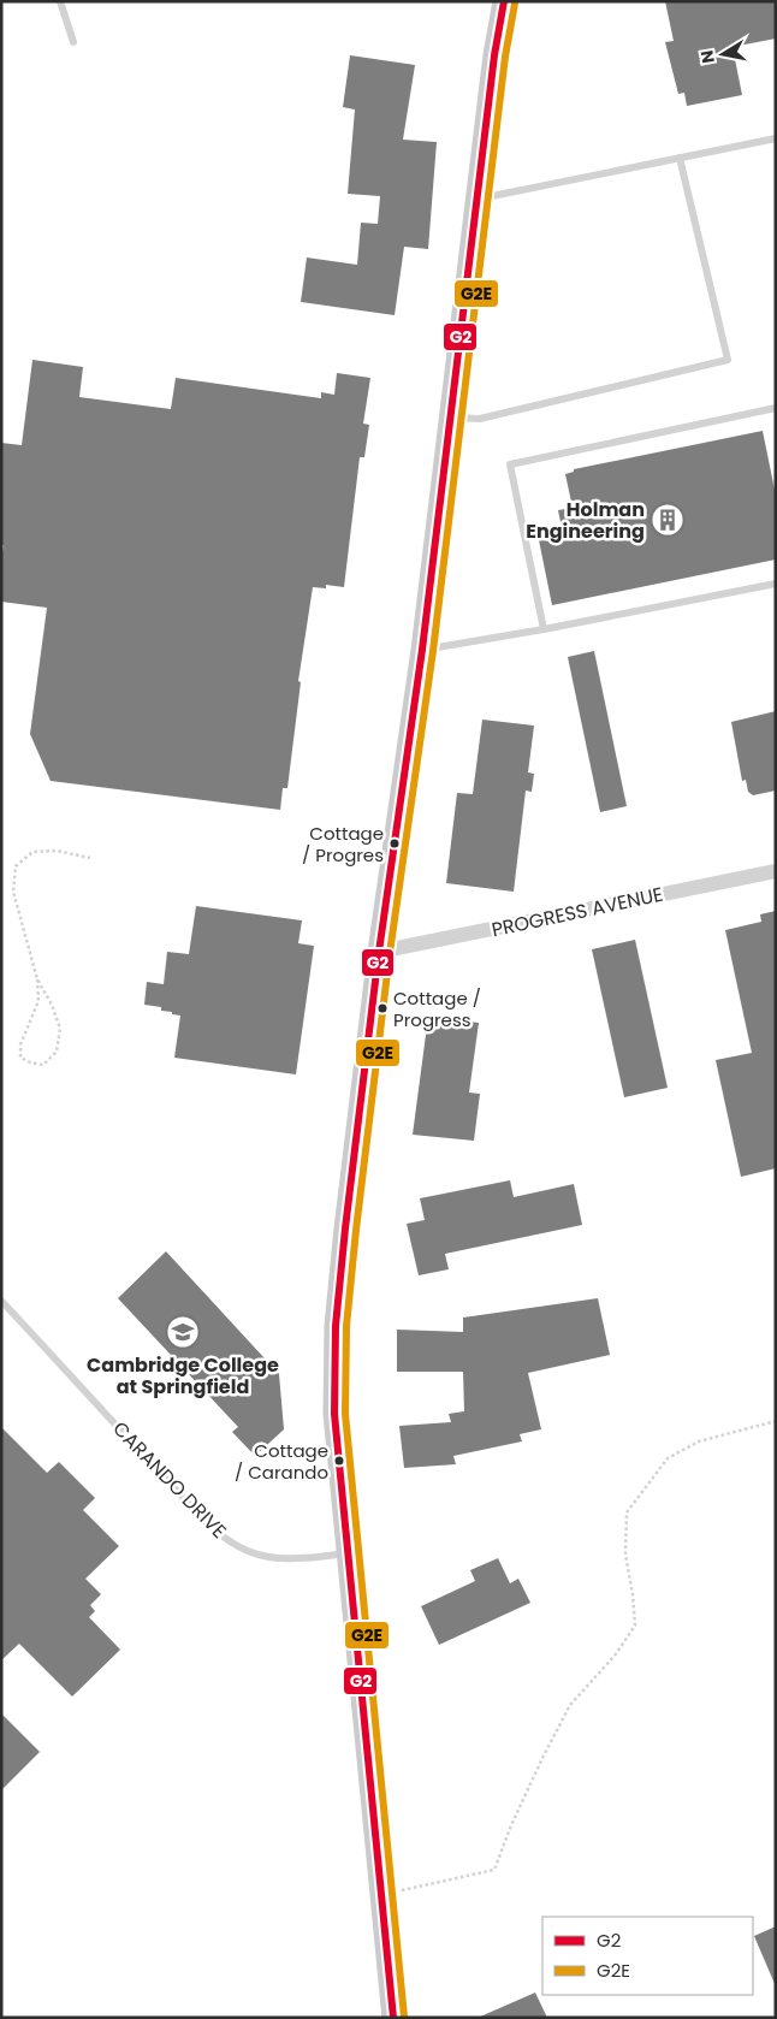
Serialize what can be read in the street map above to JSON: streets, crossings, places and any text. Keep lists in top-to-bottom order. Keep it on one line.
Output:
{"streets":{"street":["PROGRESS AVENUE"],"lane":["CARANDO DRIVE"]},"places":{"building":["Holman Engineering"],"other":["Cottage / Progres","Cottage / Progress","Cottage / Carando"],"school or university":["Cambridge College at Springfield"]},"lines":["transit line G2","transit line G2E"],"legend":["G2","G2E"],"north":"left"}
